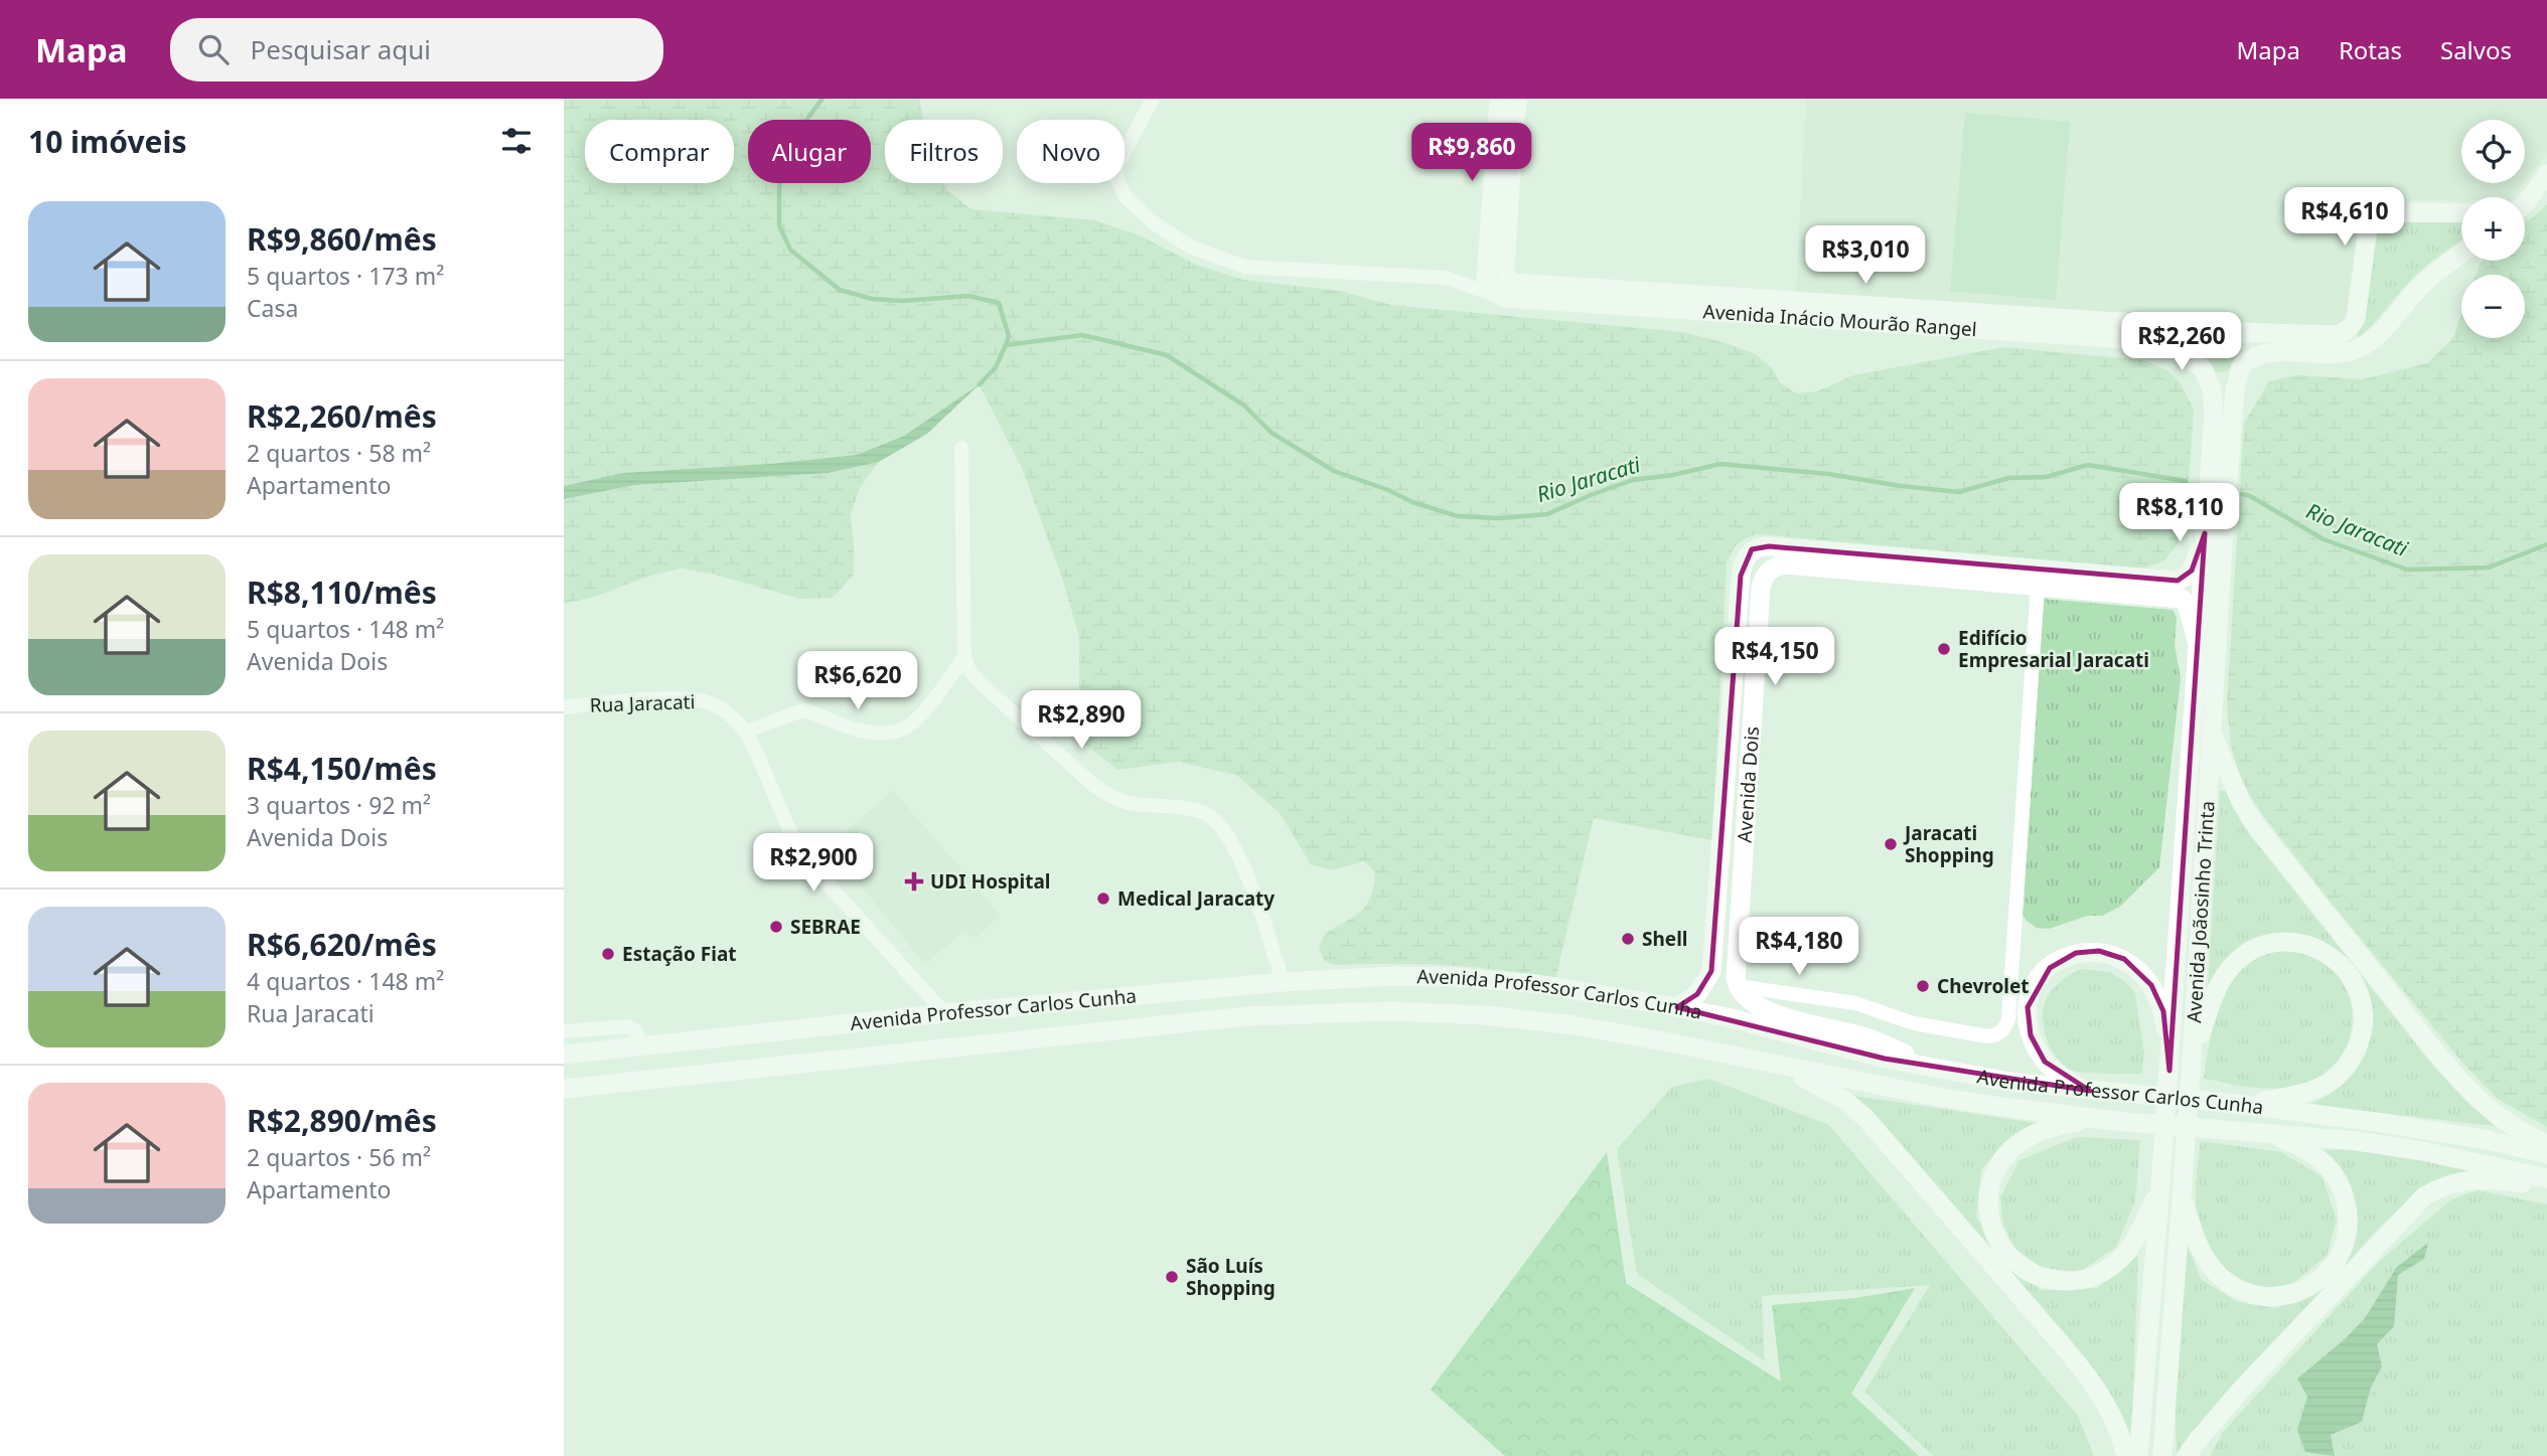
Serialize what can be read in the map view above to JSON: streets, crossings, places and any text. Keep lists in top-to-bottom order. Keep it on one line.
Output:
{"streets":{"main road":["Avenida Inácio Mourão Rangel","Avenida Dois","Avenida Joãosinho Trinta","Avenida Professor Carlos Cunha"],"street":["Rua Jaracati"]},"crossings":[["Avenida Inácio Mourão Rangel","Avenida Joãosinho Trinta"],["Avenida Dois","Avenida Joãosinho Trinta"],["Avenida Dois","Avenida Professor Carlos Cunha"]],"water":["Rio Jaracati"],"places":{"other":["Edifício Empresarial Jaracati","Jaracati Shopping","Medical Jaracaty","SEBRAE","Shell","Estação Fiat","Chevrolet","São Luís Shopping"],"health":["UDI Hospital"]},"page":{"header":"Mapa","search":"Pesquisar aqui","nav":["Mapa","Rotas","Salvos"],"heading":"10 imóveis","map_buttons":["+","−"],"chip":["Comprar","Alugar","Filtros","Novo"],"price":["R$9,860","R$4,610","R$3,010","R$2,260","R$8,110","R$4,150","R$6,620","R$2,890","R$2,900","R$4,180"],"list":[{"name":"R$9,860/mês","note":"5 quartos · 173 m² · Casa"},{"name":"R$2,260/mês","note":"2 quartos · 58 m² · Apartamento"},{"name":"R$8,110/mês","note":"5 quartos · 148 m² · Avenida Dois"},{"name":"R$4,150/mês","note":"3 quartos · 92 m² · Avenida Dois"},{"name":"R$6,620/mês","note":"4 quartos · 148 m² · Rua Jaracati"},{"name":"R$2,890/mês","note":"2 quartos · 56 m² · Apartamento"}]}}
